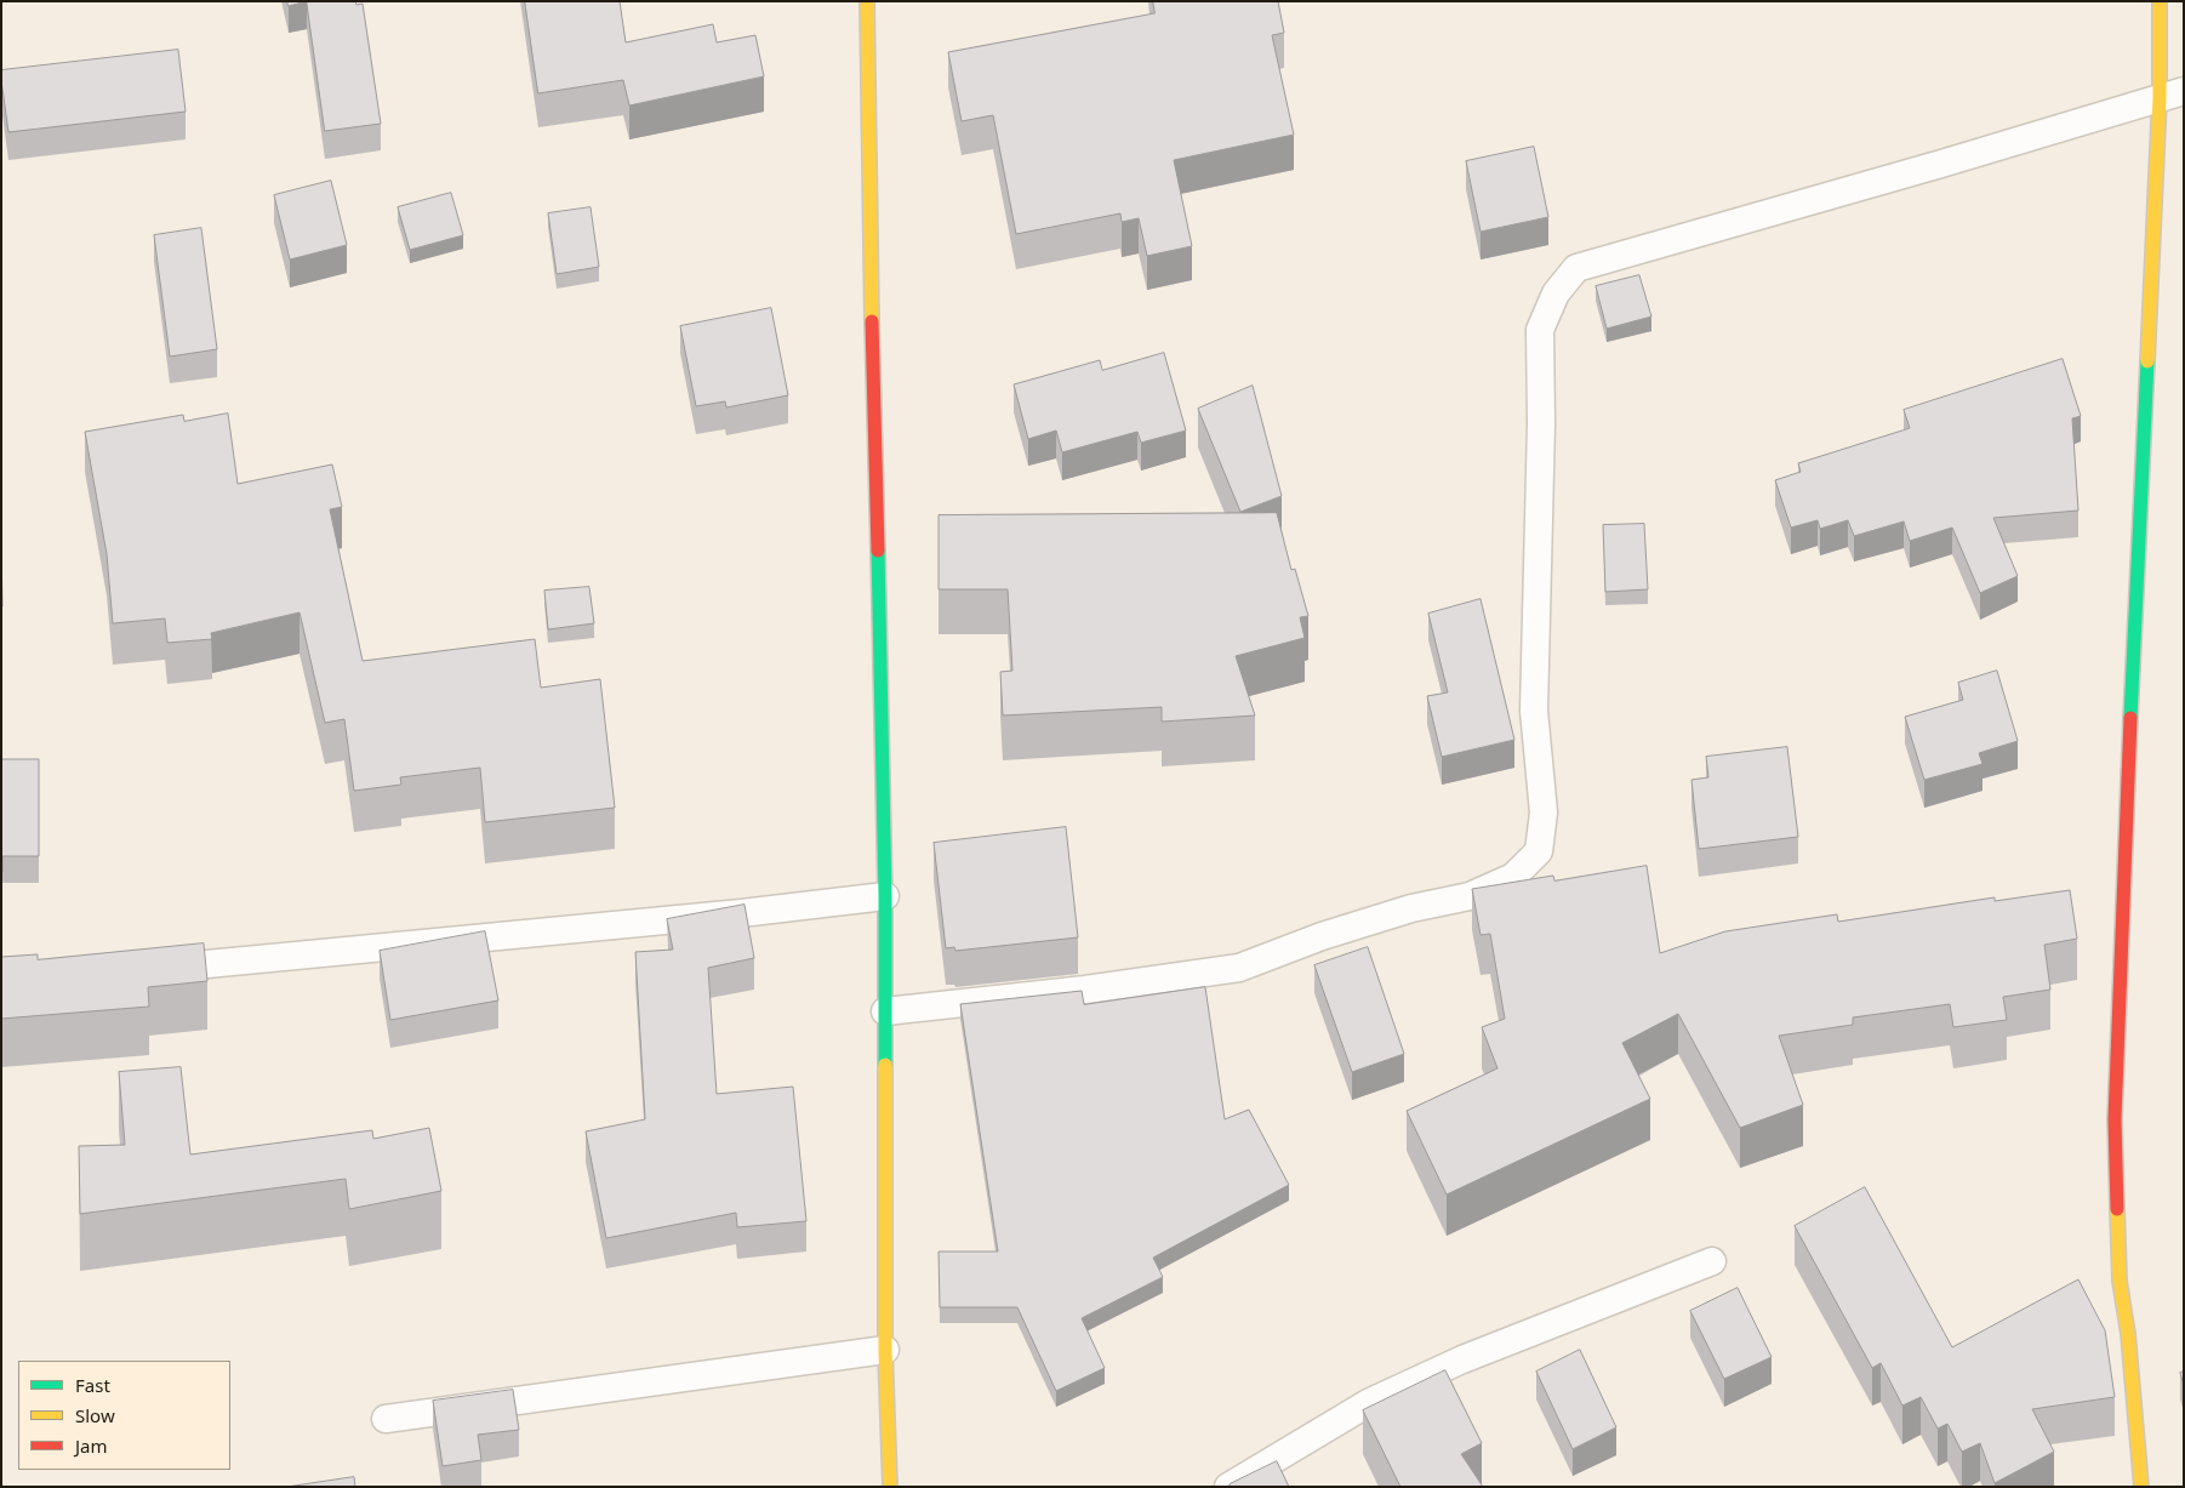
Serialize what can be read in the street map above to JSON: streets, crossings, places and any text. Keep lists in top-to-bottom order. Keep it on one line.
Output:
{"legend":["Fast","Slow","Jam"]}
